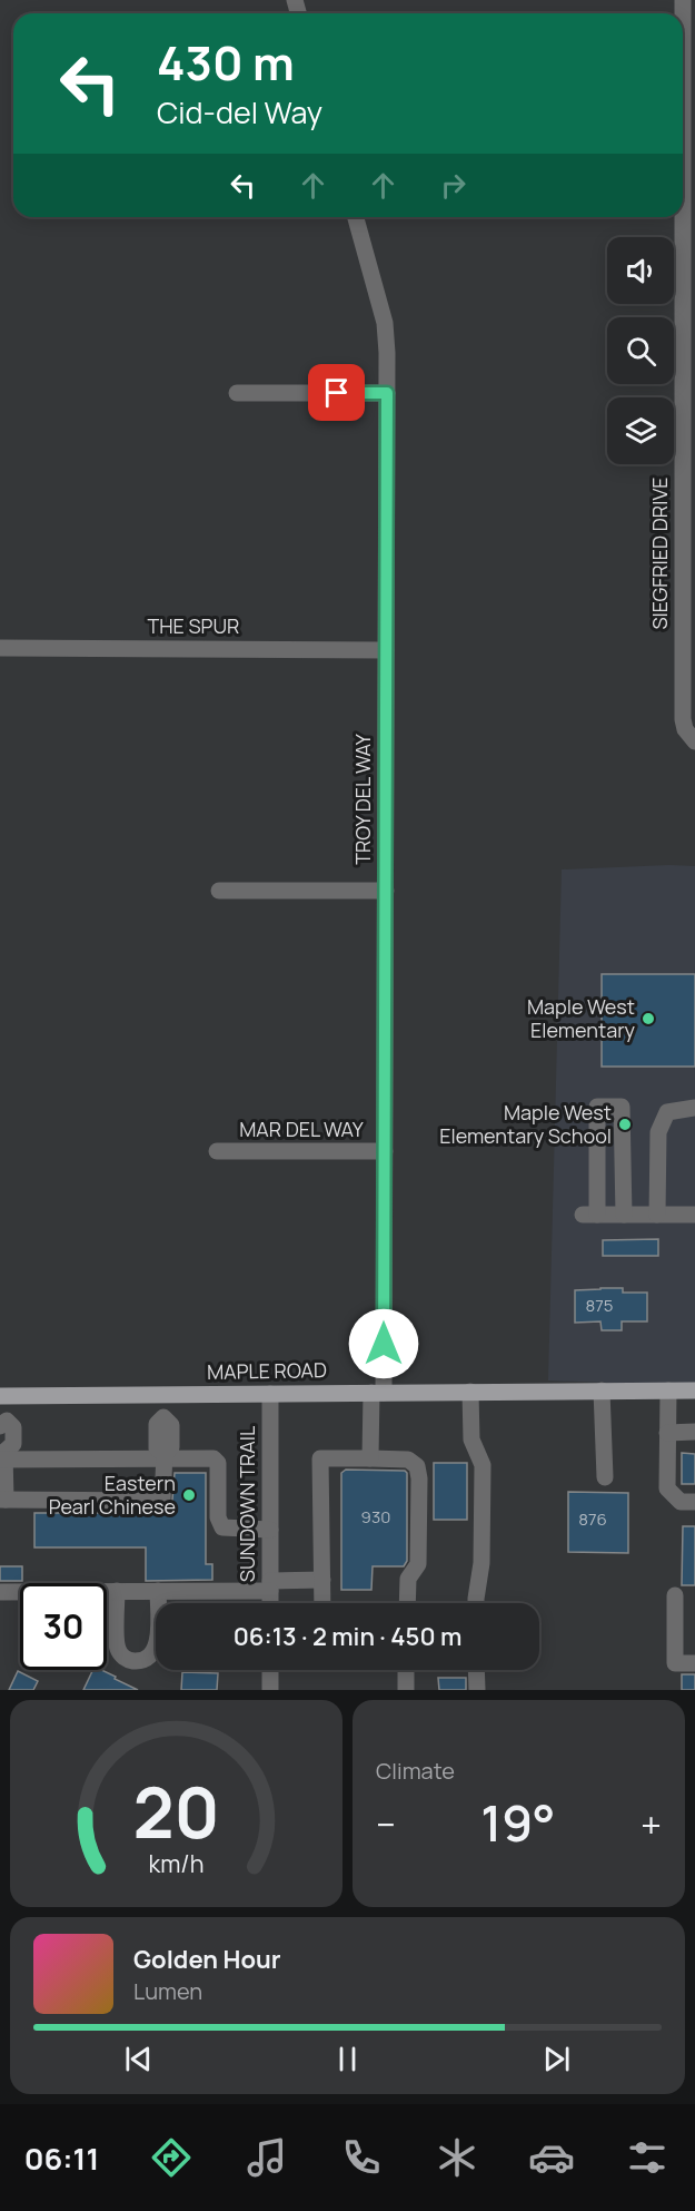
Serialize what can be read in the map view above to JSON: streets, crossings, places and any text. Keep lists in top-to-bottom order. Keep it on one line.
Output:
{"streets":{"main road":["MAPLE ROAD"],"street":["SIEGFRIED DRIVE","THE SPUR","TROY DEL WAY","MAR DEL WAY","SUNDOWN TRAIL"]},"crossings":[["THE SPUR","TROY DEL WAY"],["TROY DEL WAY","MAR DEL WAY"],["TROY DEL WAY","MAPLE ROAD"],["MAPLE ROAD","SUNDOWN TRAIL"]],"places":["Maple West Elementary","Maple West Elementary School","Eastern Pearl Chinese"],"house_numbers":["875","930","876"],"page":{"turn":["430 m","Cid-del Way"],"limit":"30","trip":"06:13 · 2 min · 450 m","tile":"Climate","heat":["−","19°","+"],"song":["Golden Hour","Lumen"],"tabs":"06:11","gauge":["20","km/h"]}}
